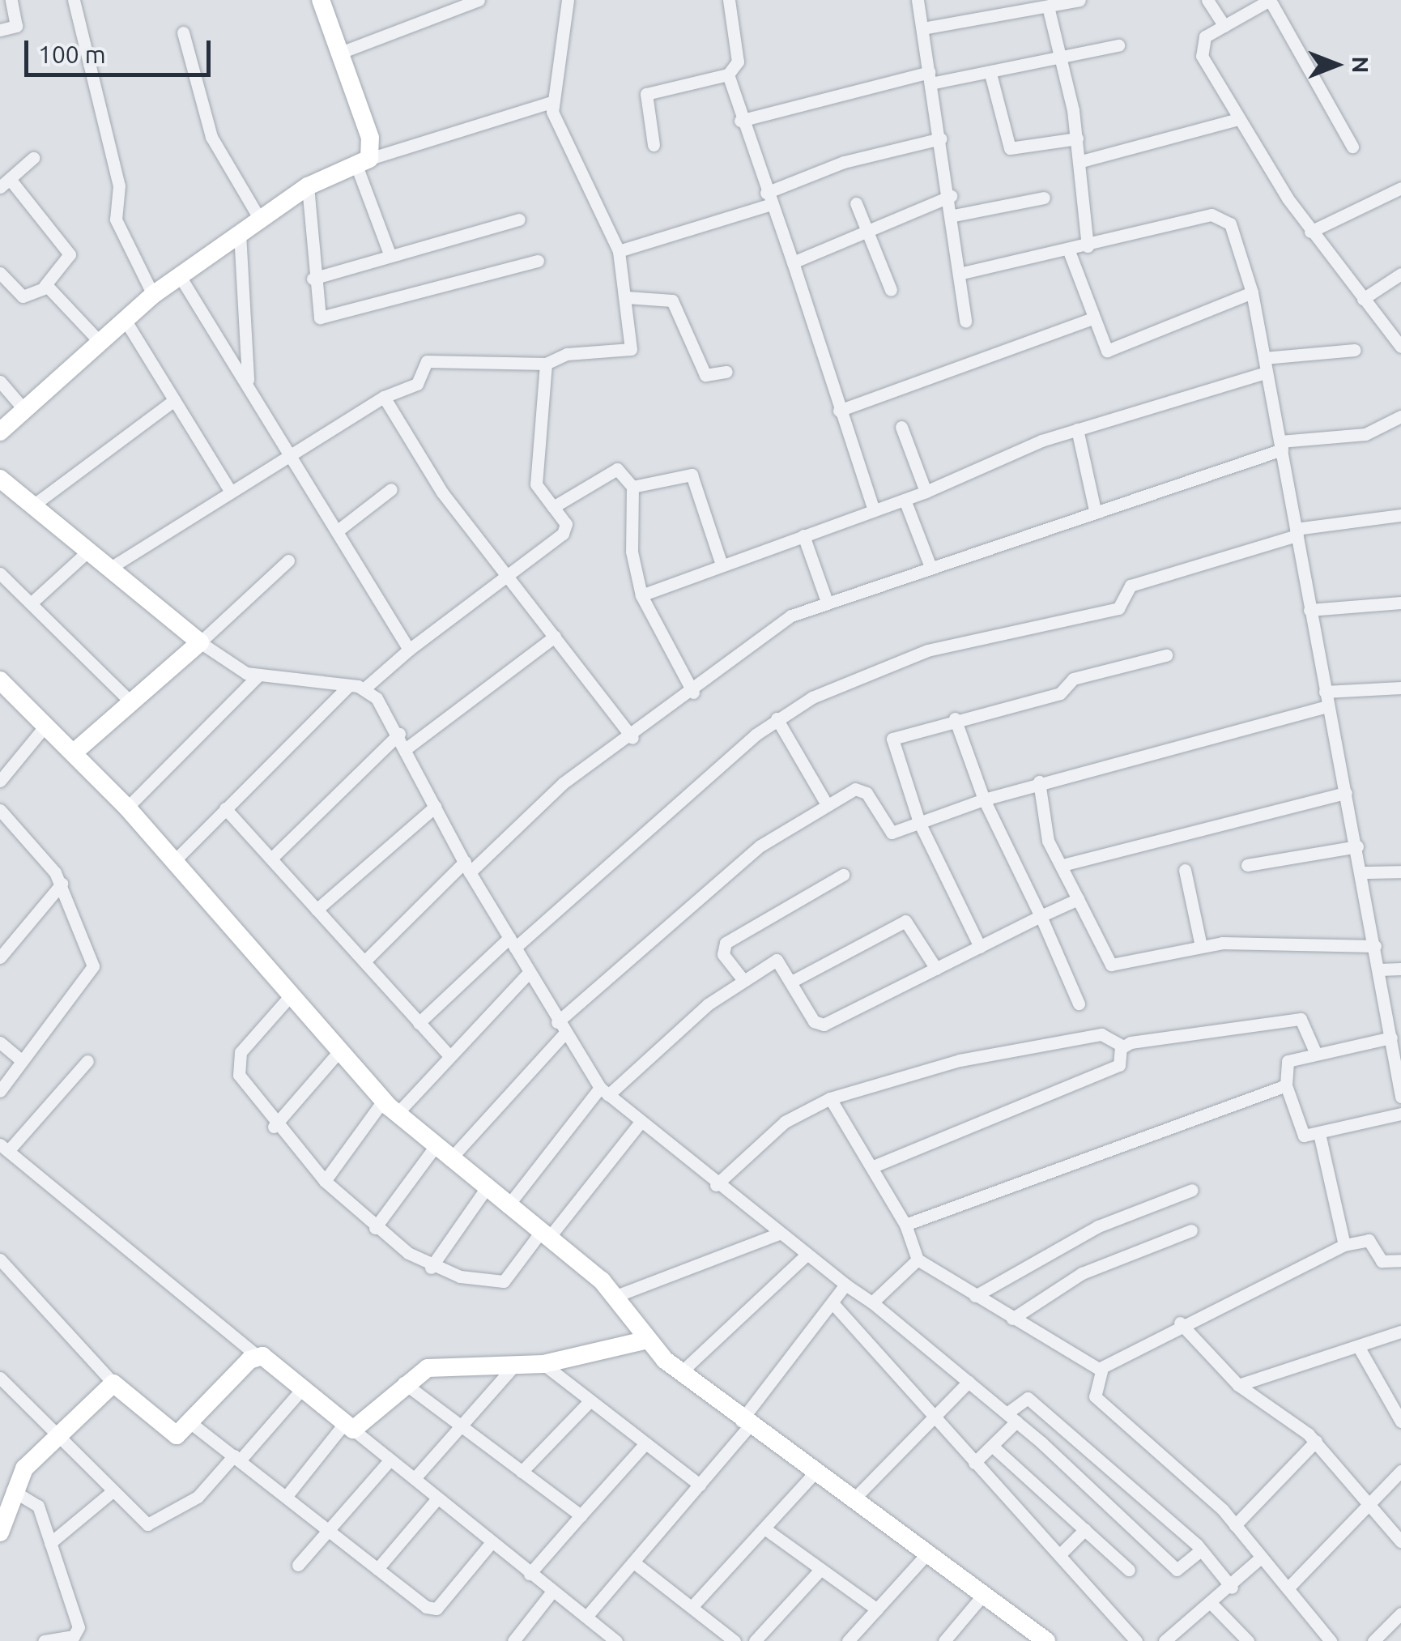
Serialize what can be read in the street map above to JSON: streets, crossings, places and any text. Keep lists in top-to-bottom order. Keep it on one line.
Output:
{"scale_bar":"100 m","north":"right"}
